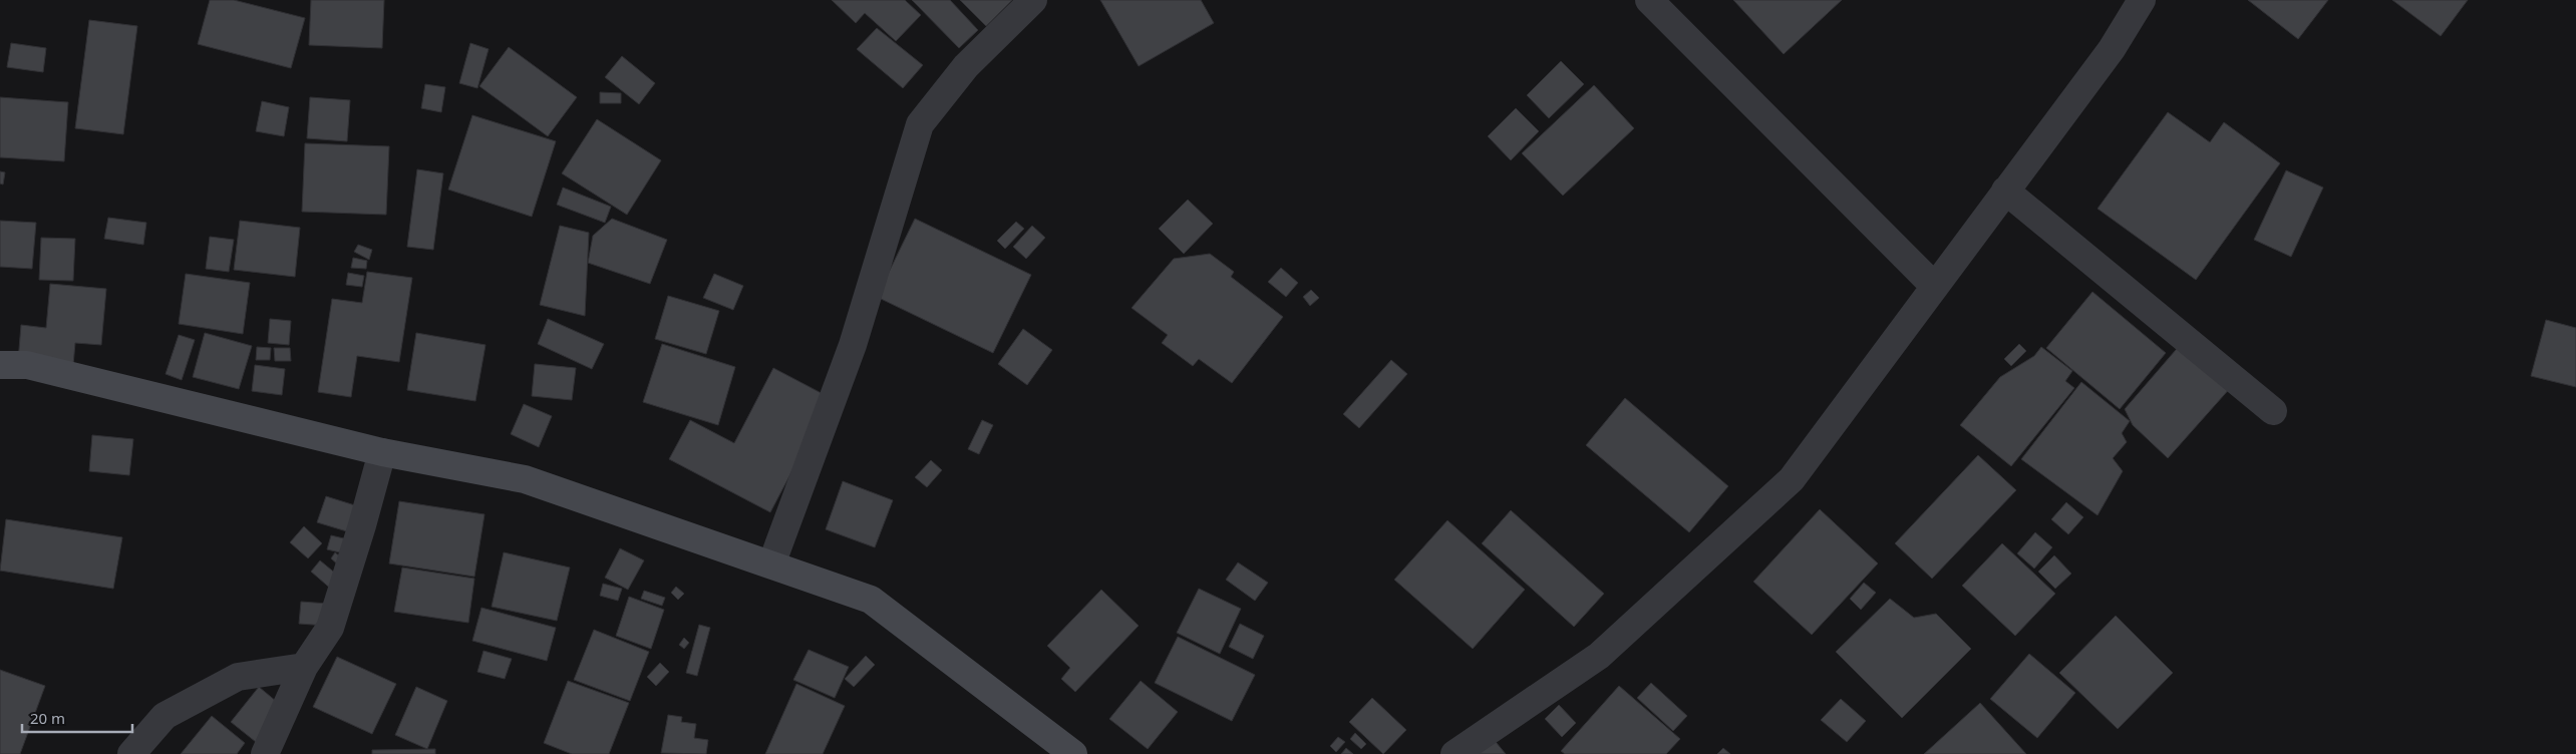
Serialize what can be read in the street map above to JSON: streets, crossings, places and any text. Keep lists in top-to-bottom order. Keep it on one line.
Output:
{"scale_bar":"20 m"}
